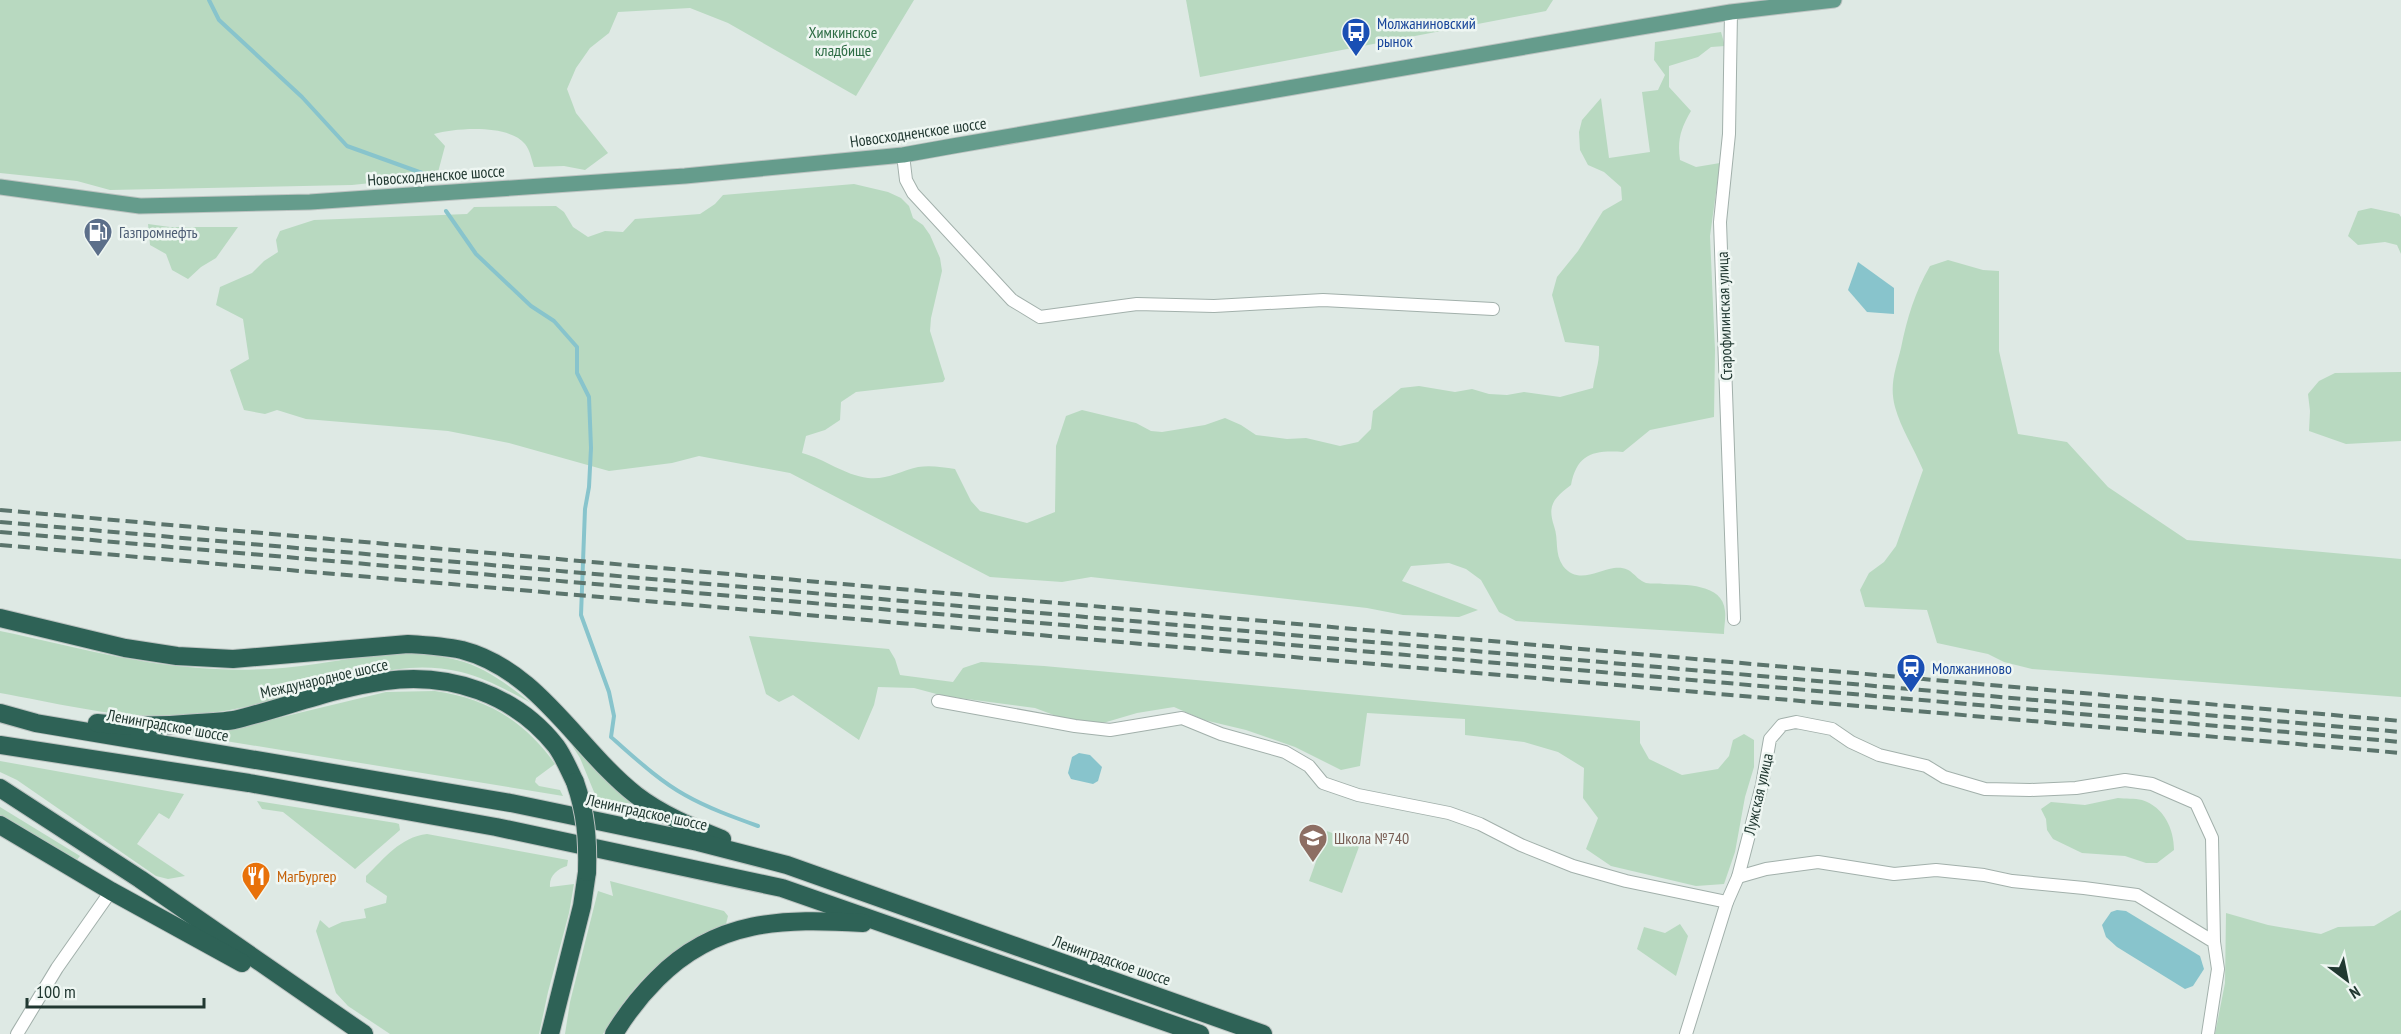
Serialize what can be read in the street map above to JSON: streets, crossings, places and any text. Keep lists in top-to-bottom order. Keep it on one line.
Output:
{"streets":{"highway":["Международное шоссе","Ленинградское шоссе"],"main road":["Новосходненское шоссе"],"street":["Старофилинская улица","Лужская улица"]},"crossings":[["Новосходненское шоссе","Старофилинская улица"],["Международное шоссе","Ленинградское шоссе"]],"parks":["Химкинское кладбище"],"places":{"bus stop":["Молжаниновский рынок"],"fuel station":["Газпромнефть"],"station":["Молжаниново"],"school or university":["Школа №740"],"restaurant":["МагБургер"]},"scale_bar":"100 m","north":"bottom right"}
